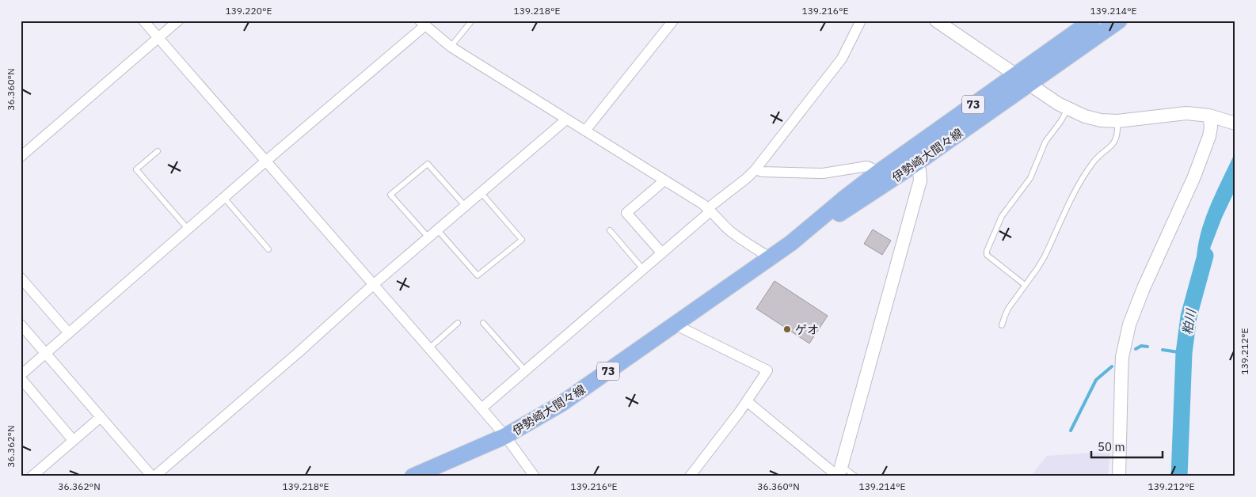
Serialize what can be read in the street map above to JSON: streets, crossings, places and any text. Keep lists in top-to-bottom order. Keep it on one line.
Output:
{"streets":{"main road":["73","伊勢崎大間々線"]},"water":["粕川"],"places":["ゲオ"],"scale_bar":"50 m","coordinates":["139.220°E","139.218°E","139.216°E","139.214°E","36.360°N","139.212°E","36.362°N"]}
